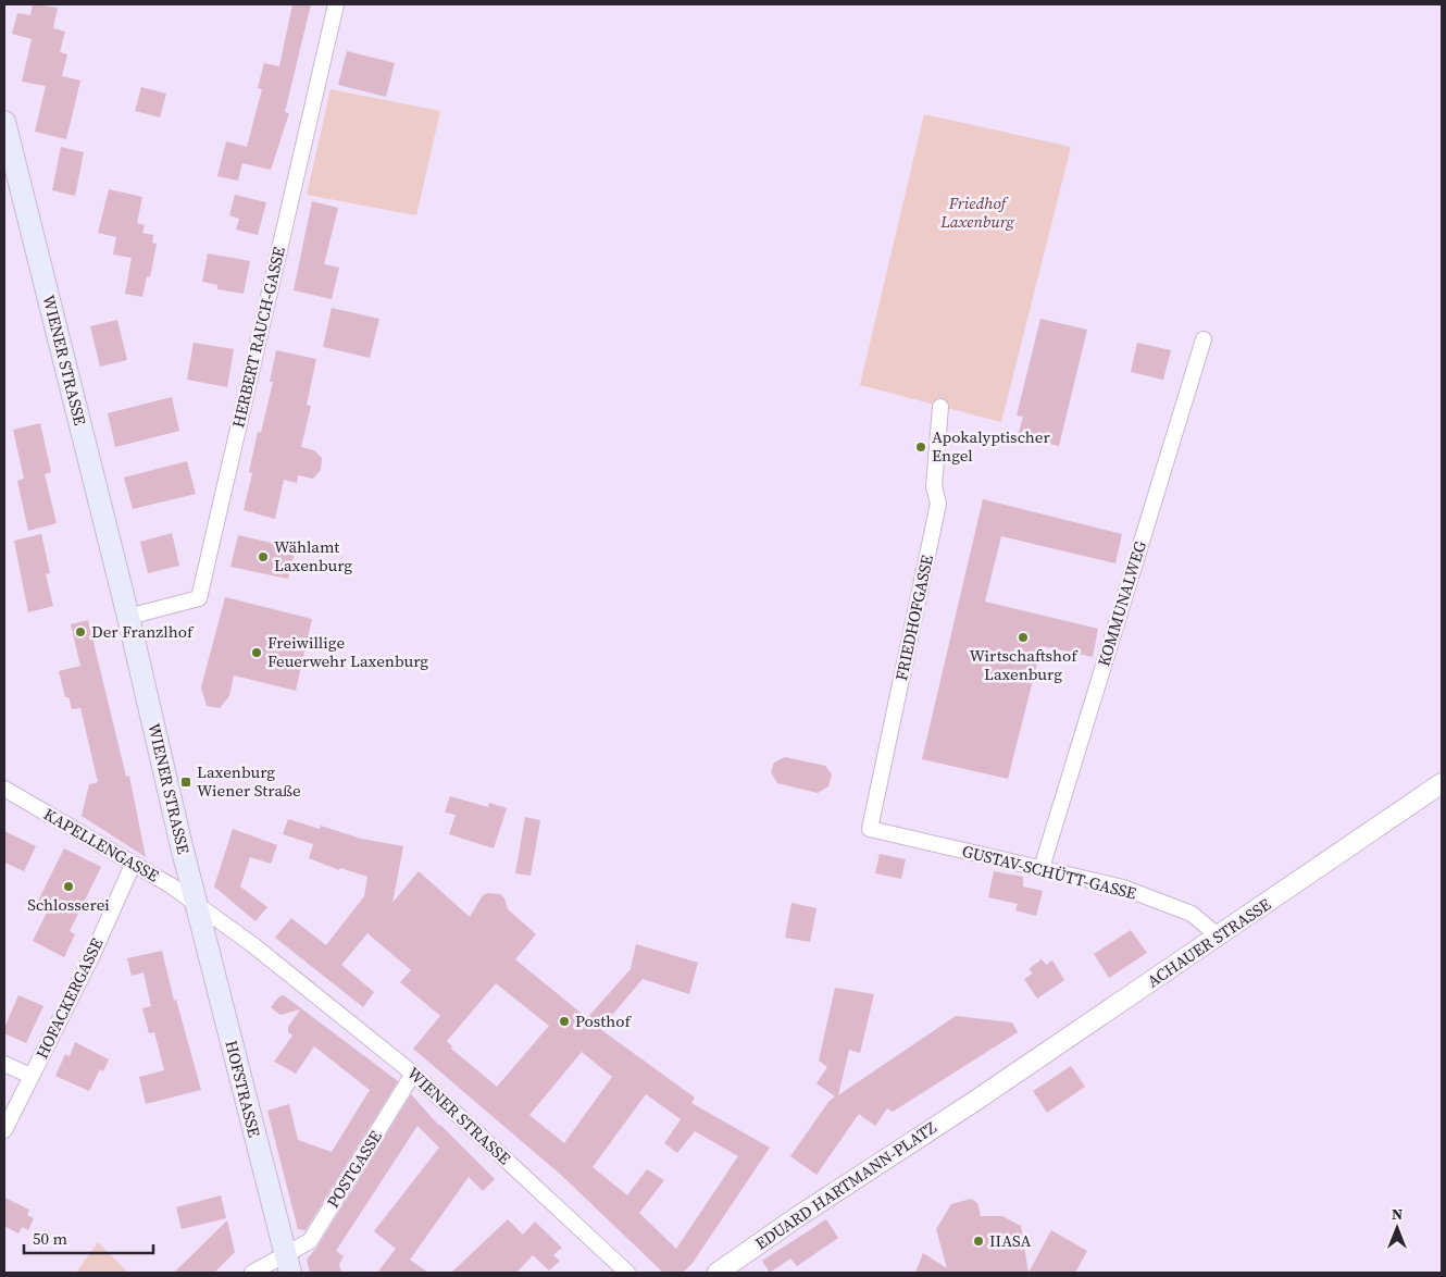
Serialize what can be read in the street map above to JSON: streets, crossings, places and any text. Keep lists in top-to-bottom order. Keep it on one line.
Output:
{"streets":{"main road":["WIENER STRASSE","HOFSTRASSE"],"street":["HERBERT RAUCH-GASSE","KOMMUNALWEG","FRIEDHOFGASSE","KAPELLENGASSE","GUSTAV-SCHÜTT-GASSE","ACHAUER STRASSE","HOFACKERGASSE","POSTGASSE","EDUARD HARTMANN-PLATZ"]},"crossings":[["HERBERT RAUCH-GASSE","WIENER STRASSE"],["WIENER STRASSE","KAPELLENGASSE"],["WIENER STRASSE","HOFSTRASSE"],["WIENER STRASSE","POSTGASSE"],["KOMMUNALWEG","GUSTAV-SCHÜTT-GASSE"],["FRIEDHOFGASSE","GUSTAV-SCHÜTT-GASSE"],["KAPELLENGASSE","HOFACKERGASSE"],["KAPELLENGASSE","HOFSTRASSE"],["GUSTAV-SCHÜTT-GASSE","ACHAUER STRASSE"],["ACHAUER STRASSE","EDUARD HARTMANN-PLATZ"],["HOFSTRASSE","POSTGASSE"]],"parks":["Friedhof Laxenburg"],"places":{"other":["Apokalyptischer Engel","Wählamt Laxenburg","Der Franzlhof","Wirtschaftshof Laxenburg","Freiwillige Feuerwehr Laxenburg","Schlosserei","Posthof","IIASA"],"transit":["Laxenburg Wiener Straße"]},"scale_bar":"50 m","north":"top"}
